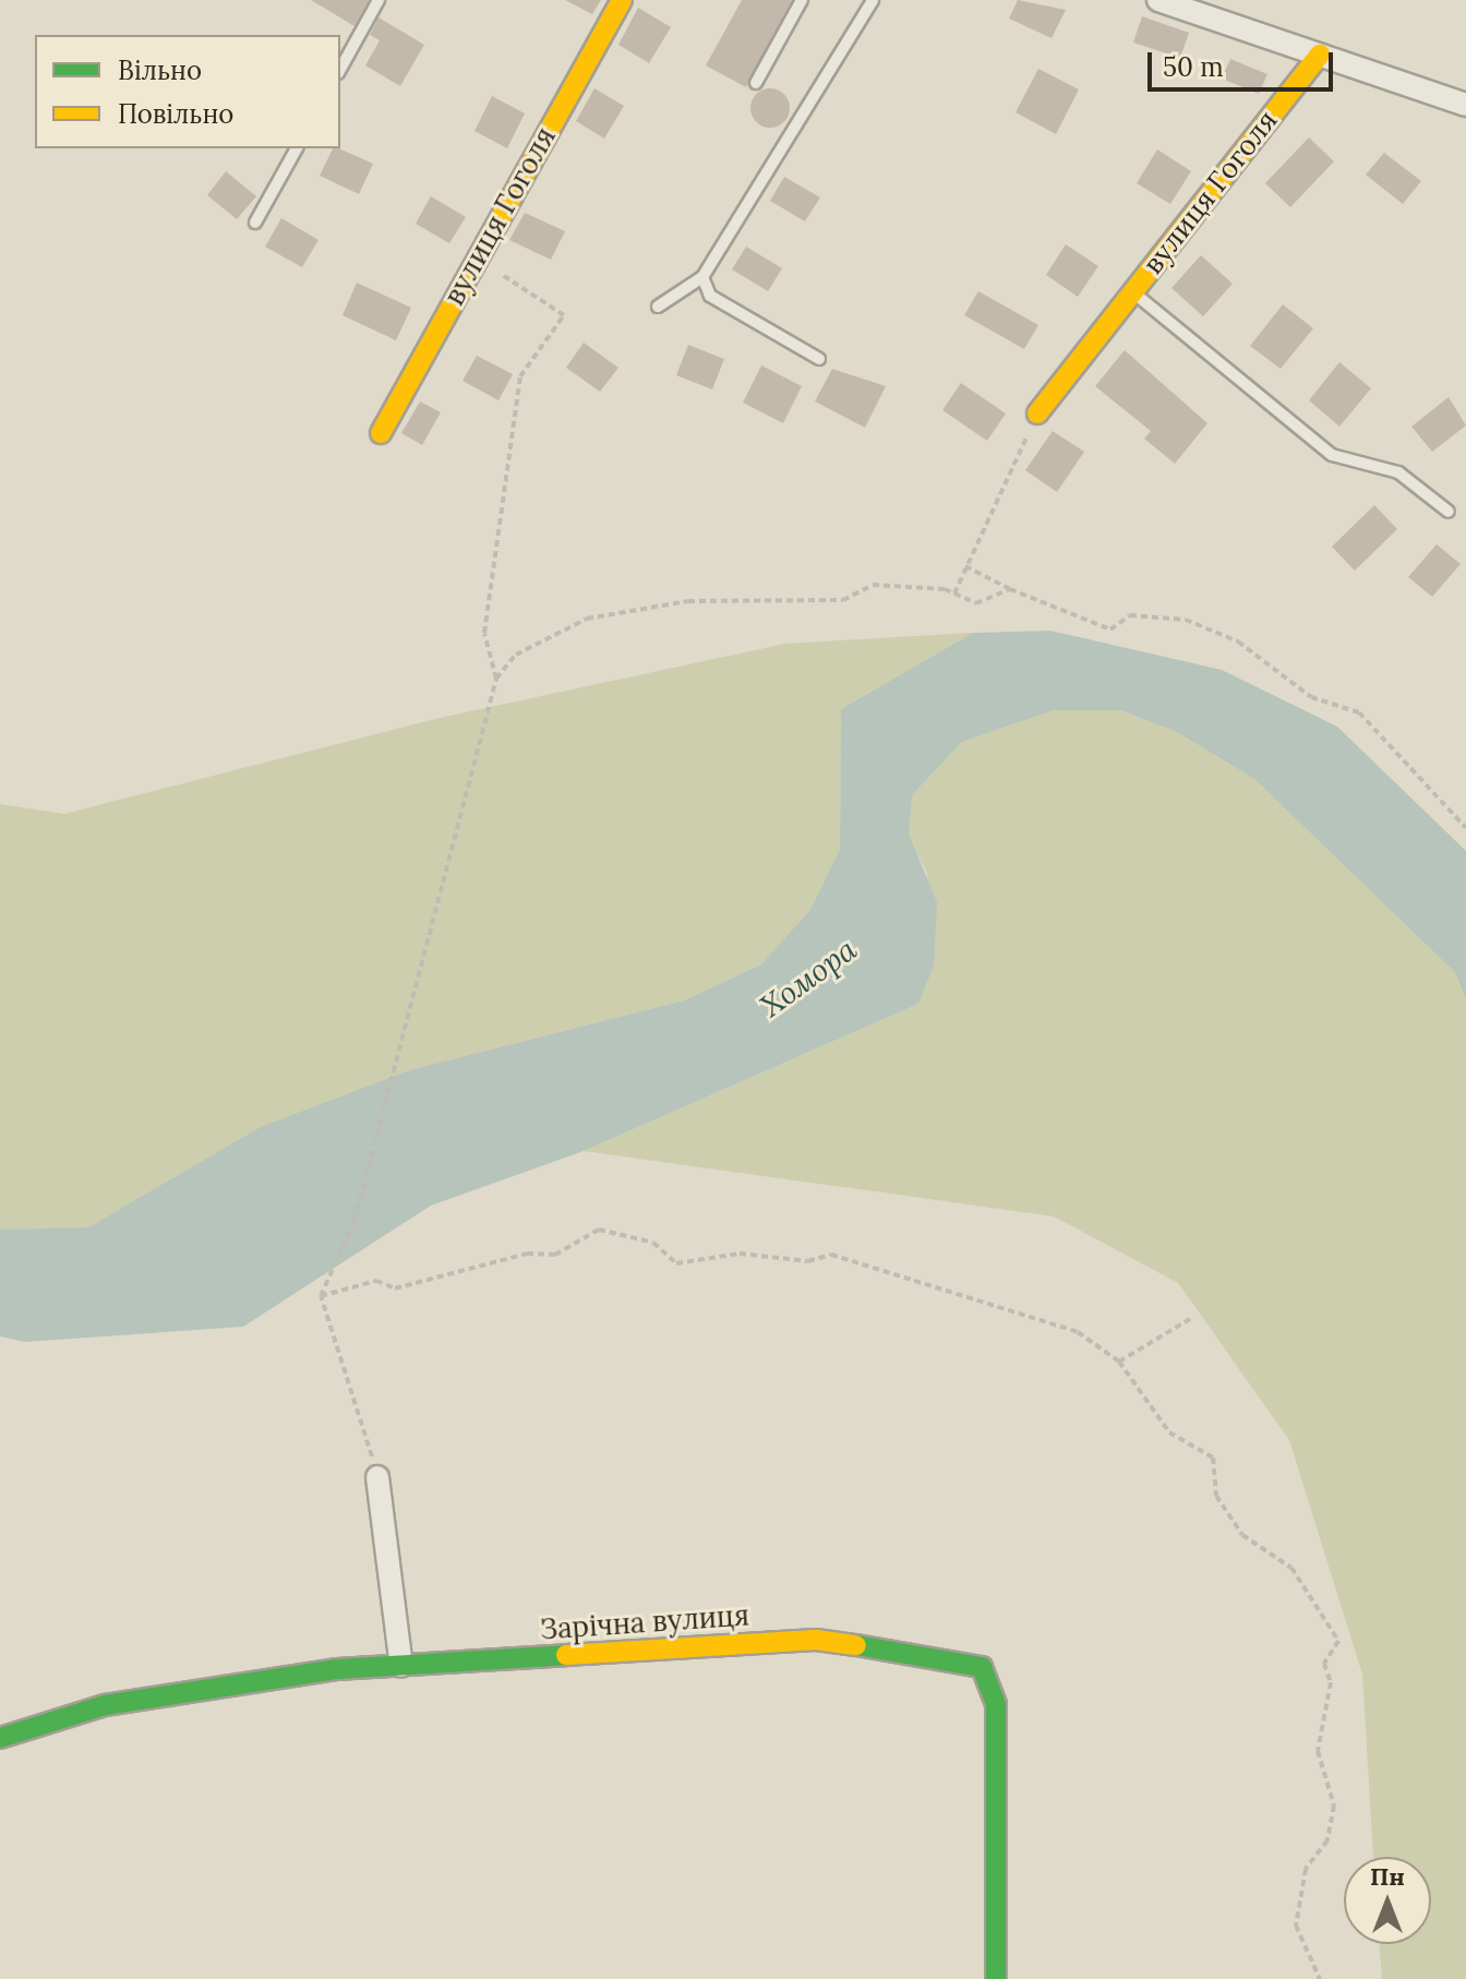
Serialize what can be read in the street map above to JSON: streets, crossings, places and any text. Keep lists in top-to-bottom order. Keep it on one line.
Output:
{"streets":{"street":["вулиця Гоголя","Зарічна вулиця"]},"water":["Хомора"],"legend":["Вільно","Повільно"],"scale_bar":"50 m","north":"top"}
